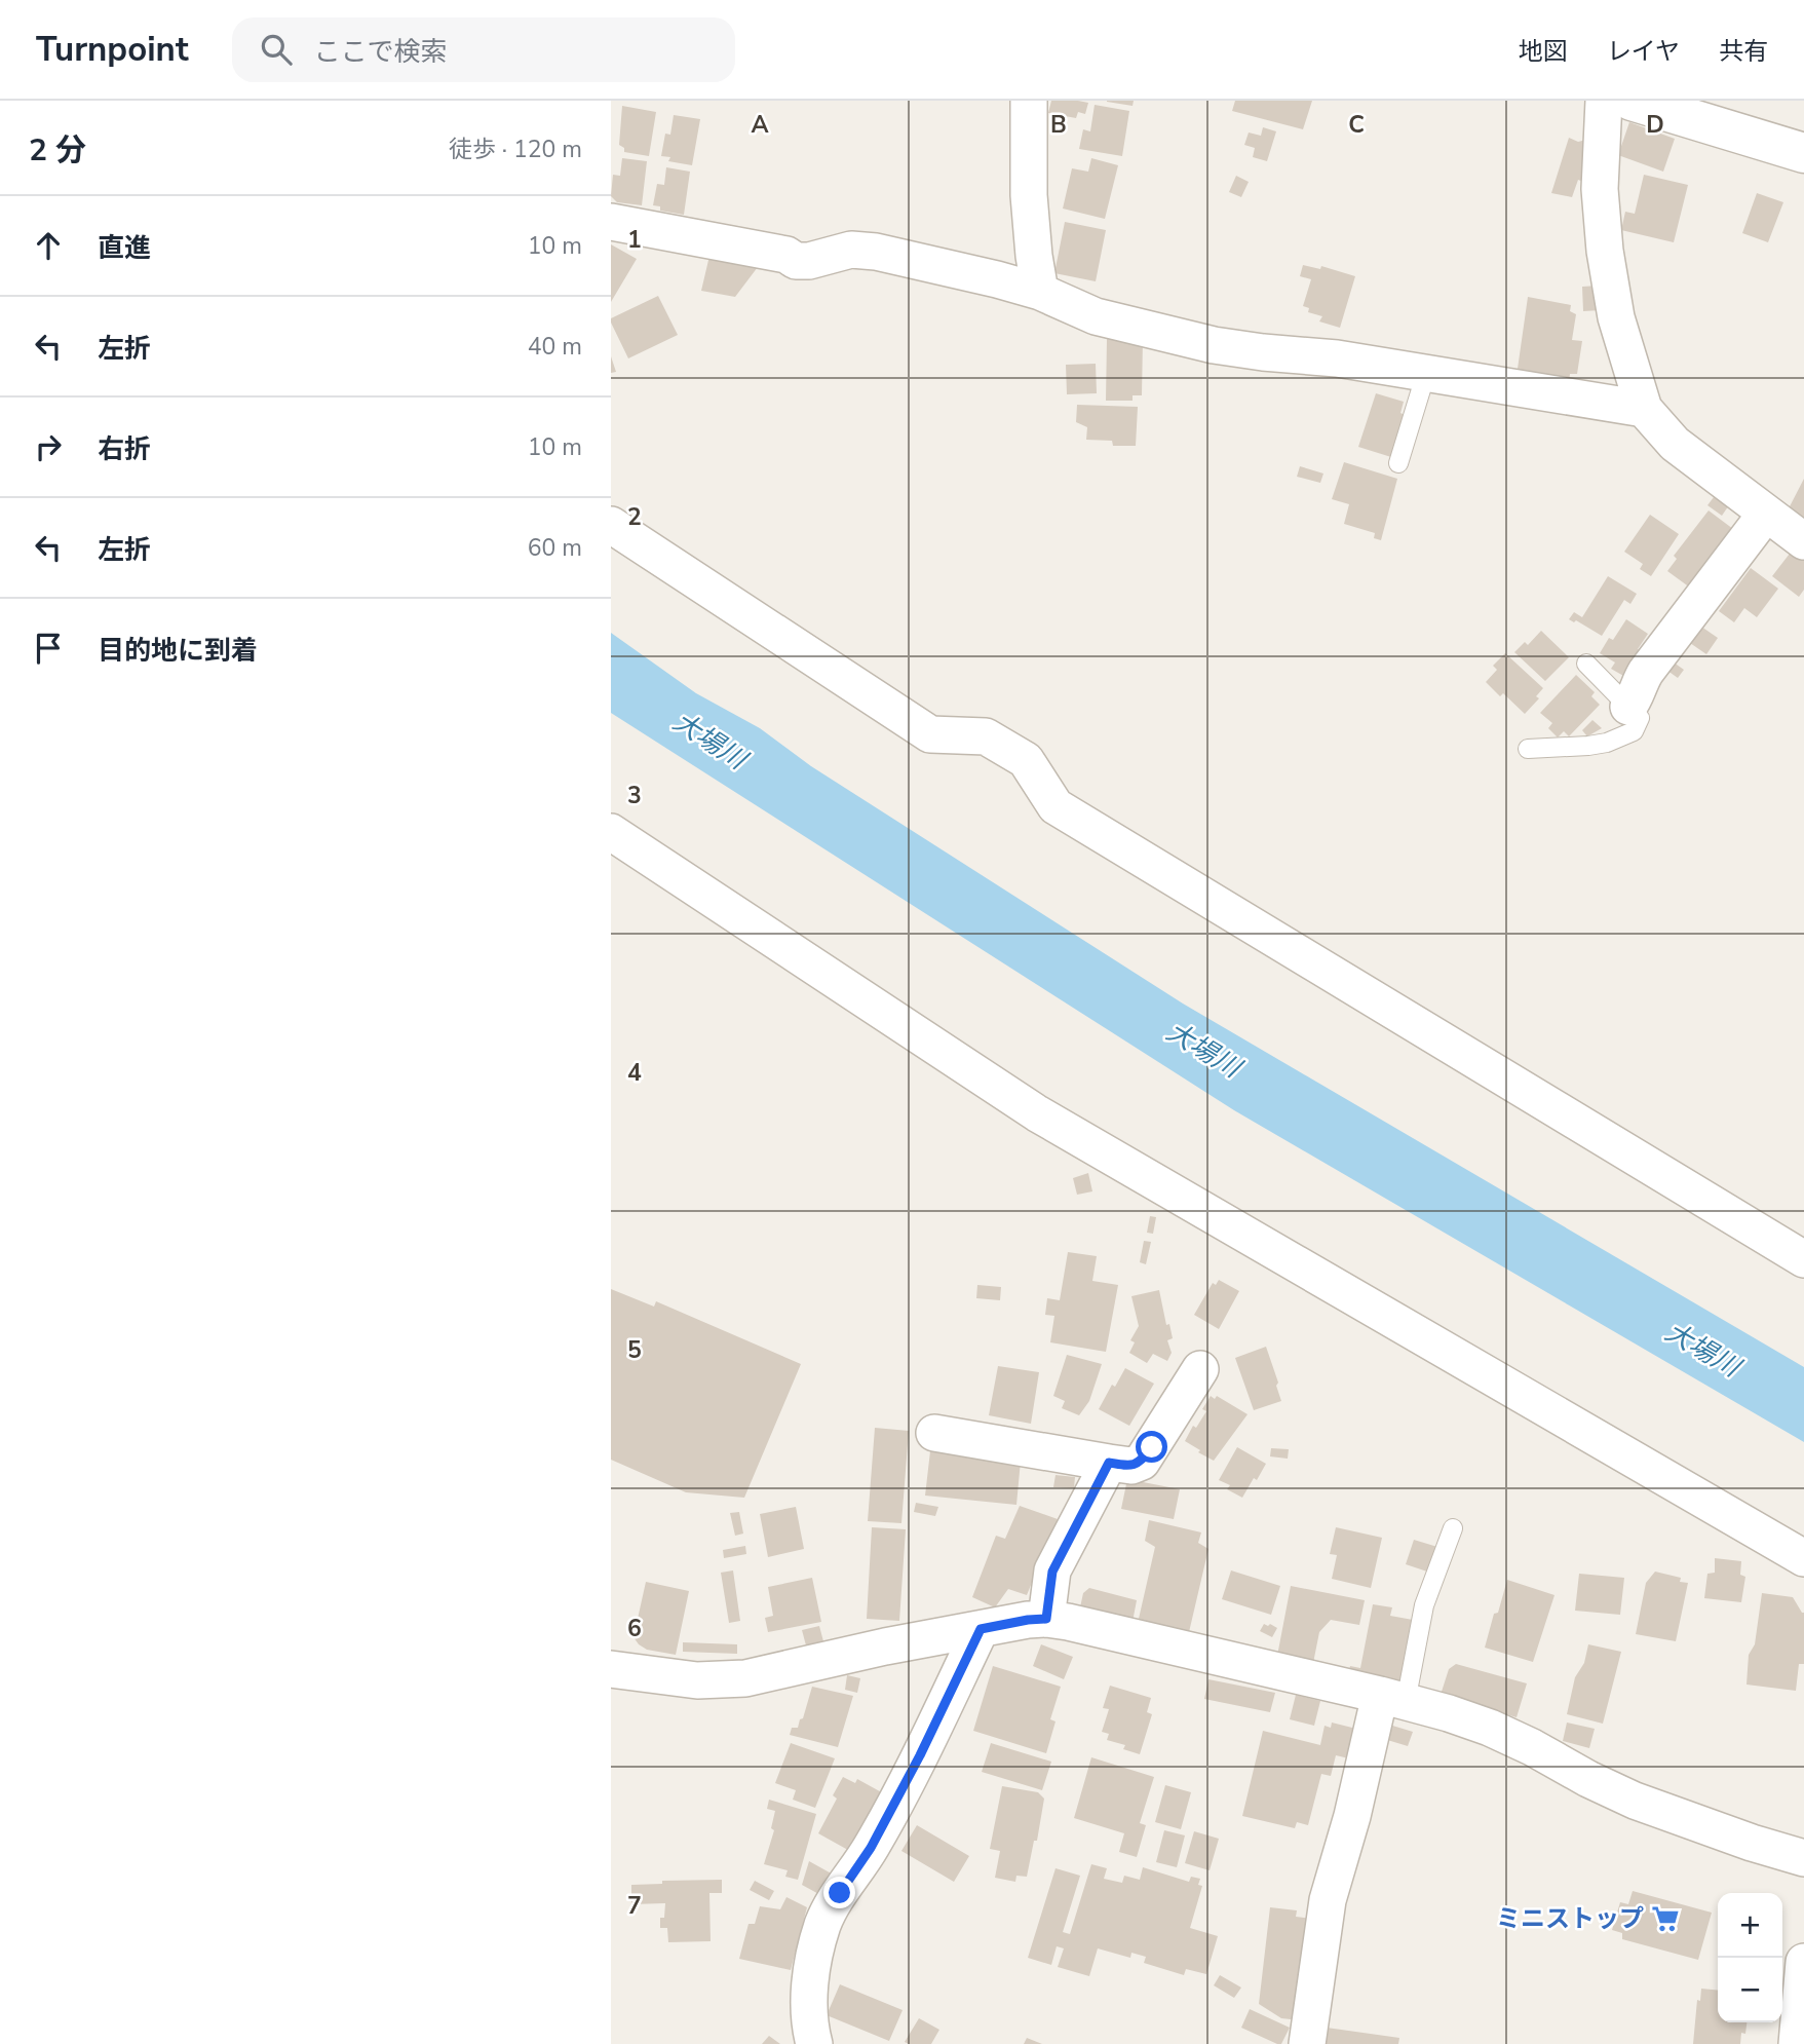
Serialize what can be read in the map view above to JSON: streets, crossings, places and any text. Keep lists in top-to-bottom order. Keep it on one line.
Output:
{"water":["大場川"],"places":{"supermarket":["ミニストップ"]},"page":{"header":"Turnpoint","search":"ここで検索","nav":["地図","レイヤ","共有"],"heading":["2 分","徒歩 · 120 m"],"list":[["直進","10 m"],["左折","40 m"],["右折","10 m"],["左折","60 m"],"目的地に到着"],"map_buttons":["+","−"]},"grid":{"columns":["A","B","C","D"],"rows":["1","2","3","4","5","6","7"]}}
